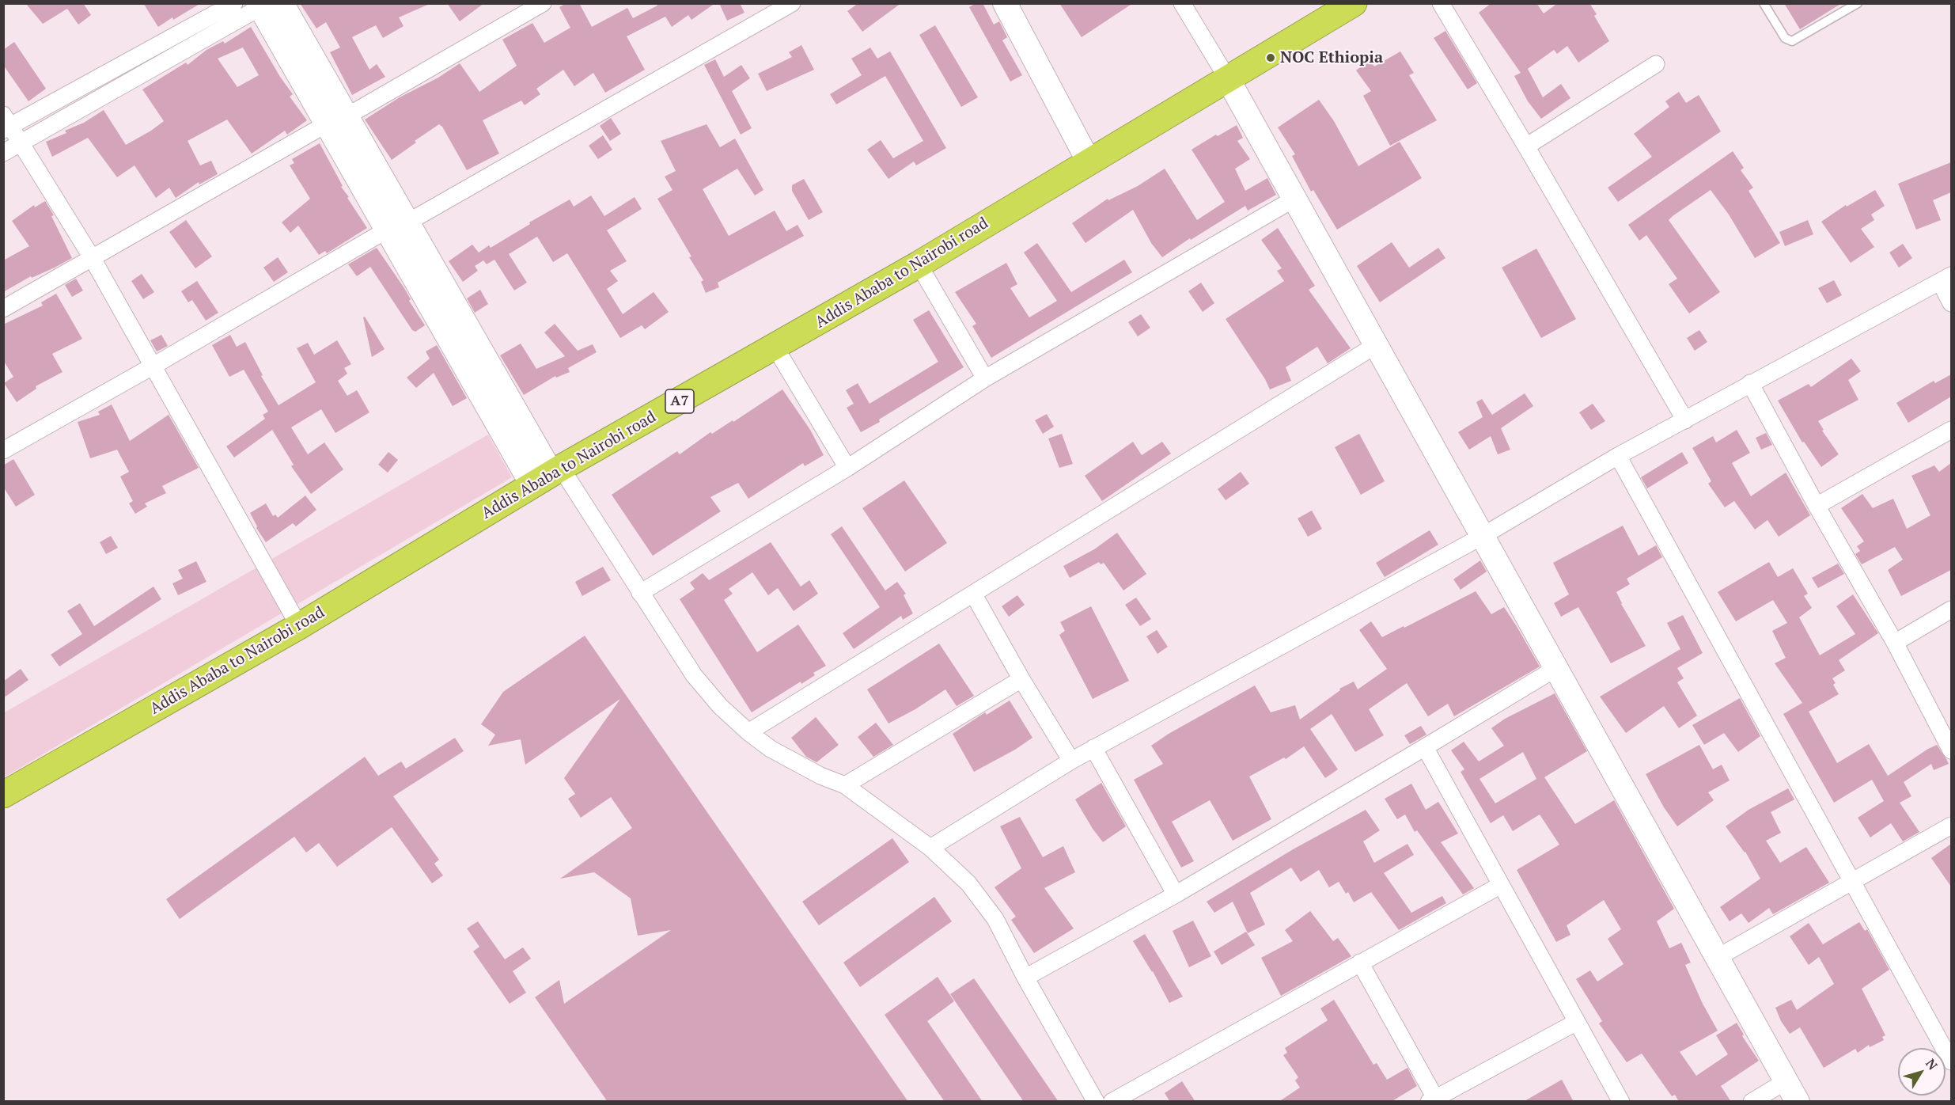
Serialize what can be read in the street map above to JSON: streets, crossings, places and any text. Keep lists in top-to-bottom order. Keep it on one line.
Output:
{"streets":{"highway":["Addis Ababa to Nairobi road","A7"]},"places":["NOC Ethiopia"],"north":"top right"}
